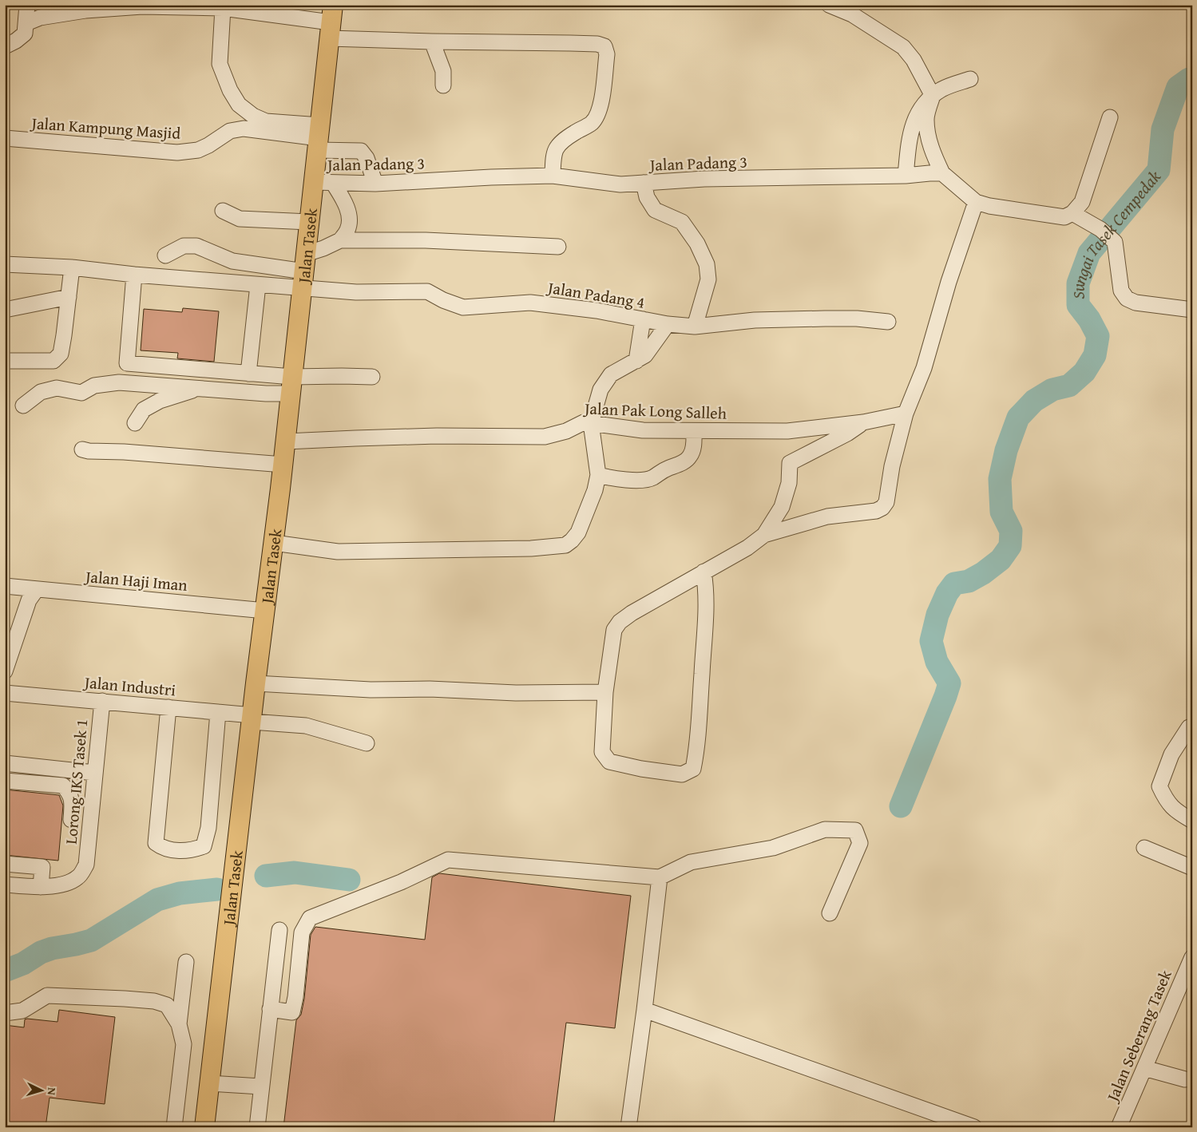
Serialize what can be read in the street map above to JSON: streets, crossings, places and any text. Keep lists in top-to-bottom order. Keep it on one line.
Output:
{"streets":{"main road":["Jalan Tasek"],"street":["Jalan Kampung Masjid","Jalan Padang 3","Jalan Padang 4","Jalan Pak Long Salleh","Jalan Haji Iman","Jalan Industri","Lorong IKS Tasek 1","Jalan Seberang Tasek"]},"crossings":[["Jalan Kampung Masjid","Jalan Tasek"],["Jalan Padang 3","Jalan Tasek"],["Jalan Tasek","Jalan Padang 4"],["Jalan Tasek","Jalan Pak Long Salleh"],["Jalan Tasek","Jalan Haji Iman"],["Jalan Tasek","Jalan Industri"],["Jalan Industri","Lorong IKS Tasek 1"]],"water":["Sungai Tasek Cempedak"],"north":"right"}
